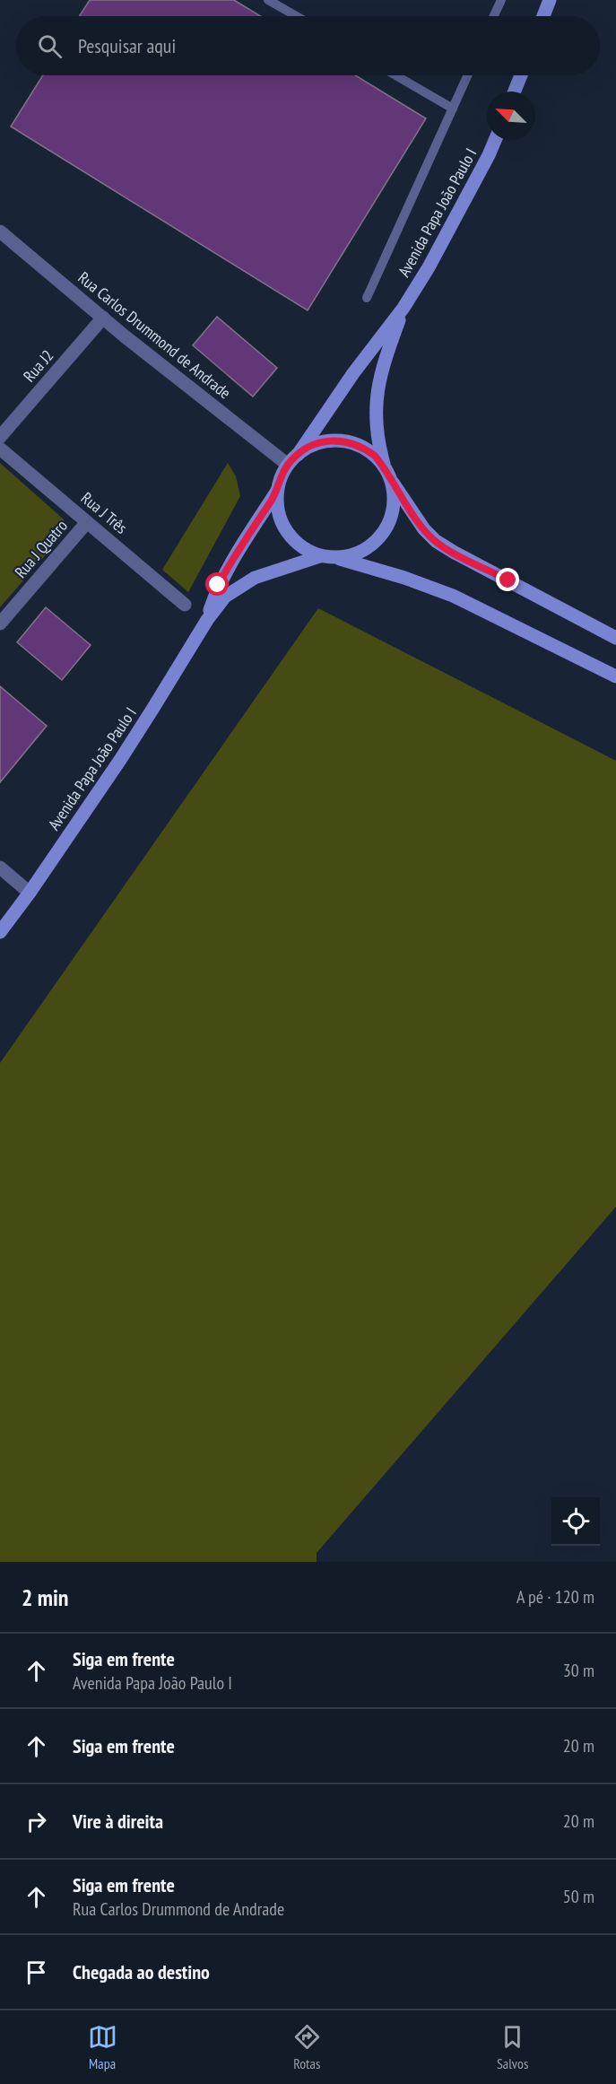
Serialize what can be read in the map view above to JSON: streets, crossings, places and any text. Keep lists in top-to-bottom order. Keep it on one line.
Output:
{"streets":{"main road":["Avenida Papa João Paulo I"],"street":["Rua Carlos Drummond de Andrade","Rua J2","Rua J Três","Rua J Quatro"]},"crossings":[["Avenida Papa João Paulo I","Rua Carlos Drummond de Andrade"],["Rua Carlos Drummond de Andrade","Rua J2"],["Rua J Três","Rua J Quatro"]],"north":"top left","page":{"search":"Pesquisar aqui","heading":["2 min","A pé · 120 m"],"list":[["Siga em frente","Avenida Papa João Paulo I","30 m"],["Siga em frente","20 m"],["Vire à direita","20 m"],["Siga em frente","Rua Carlos Drummond de Andrade","50 m"],"Chegada ao destino"],"nav":["Mapa","Rotas","Salvos"]}}
